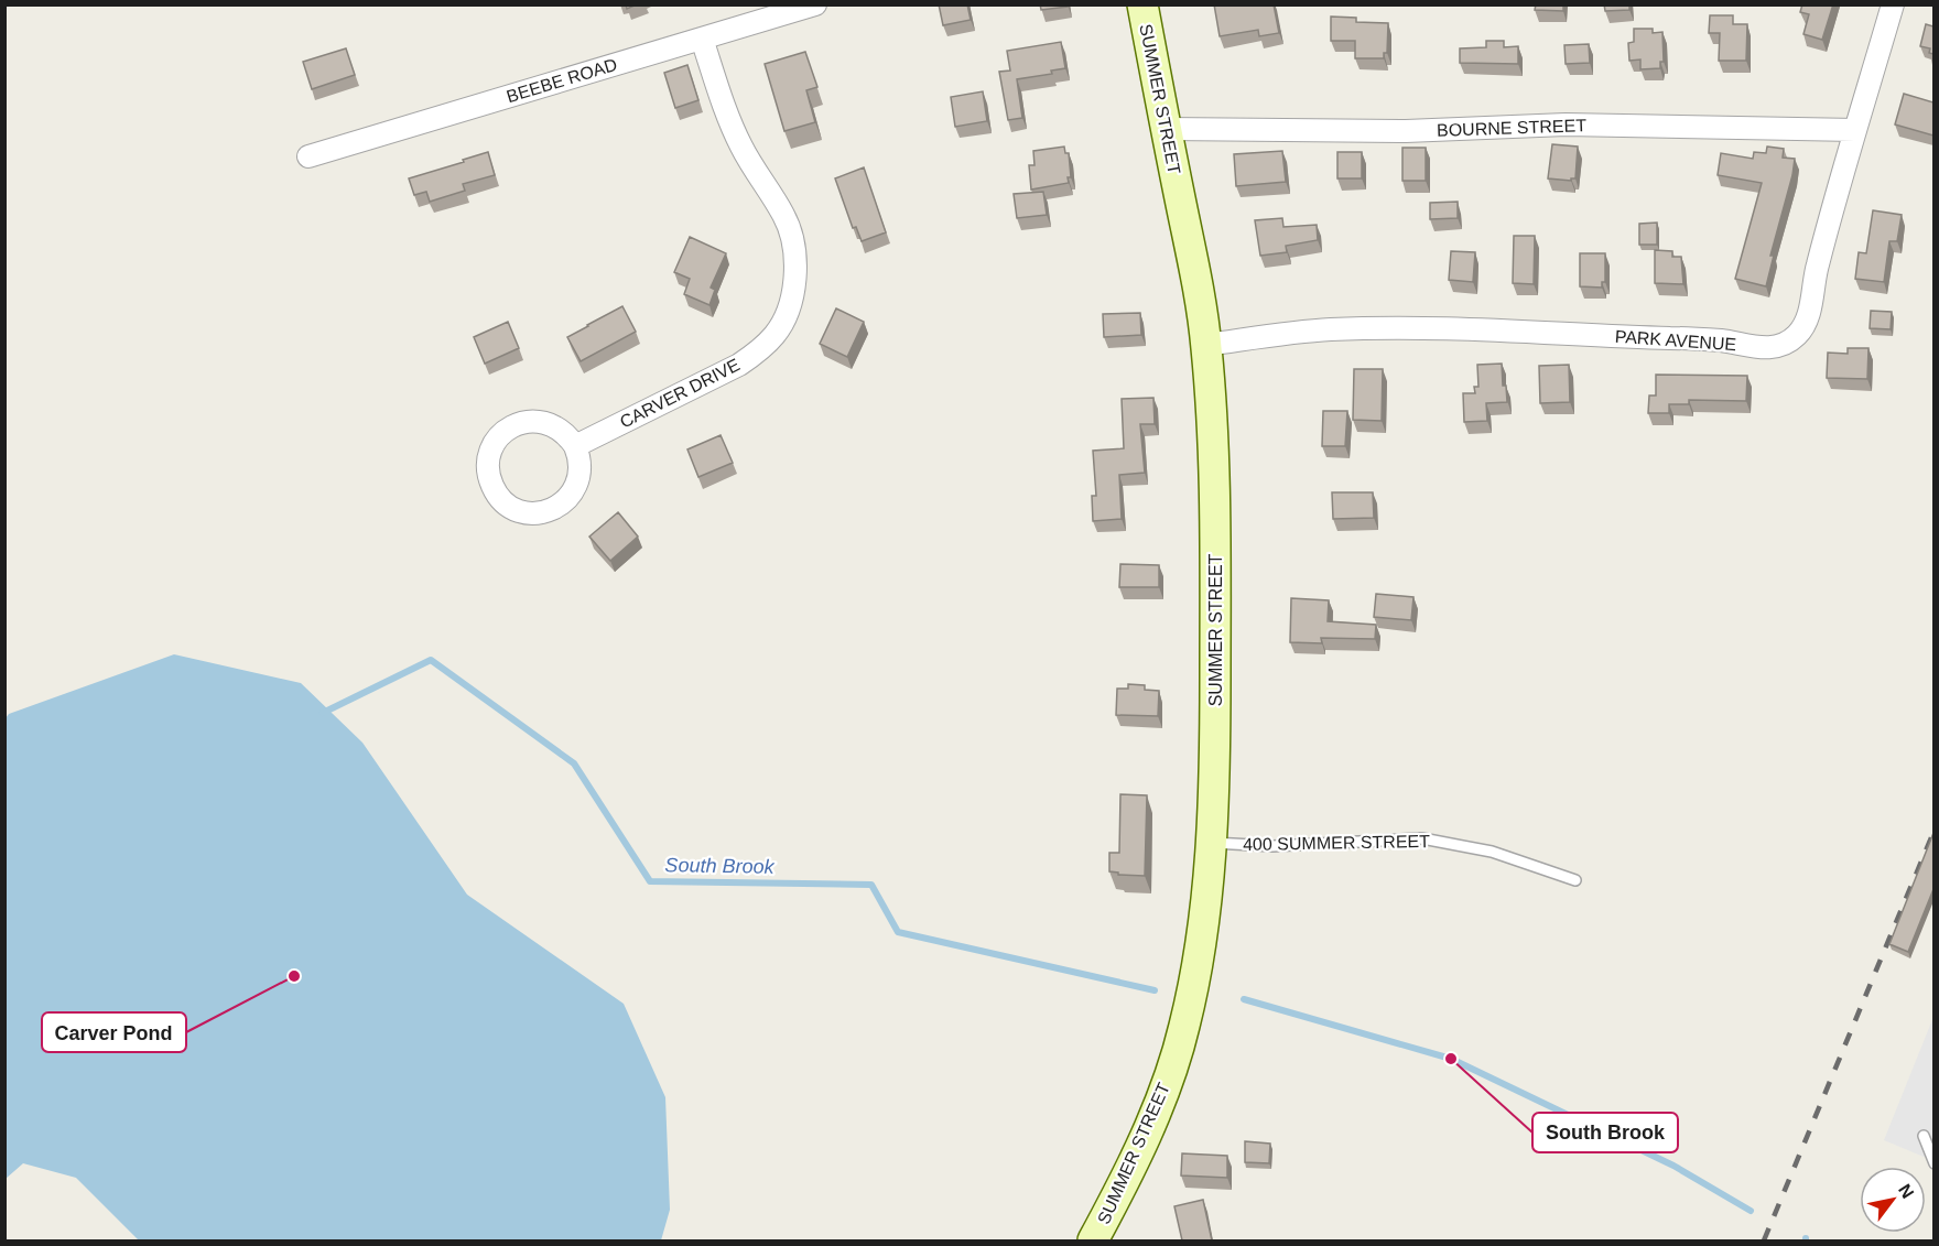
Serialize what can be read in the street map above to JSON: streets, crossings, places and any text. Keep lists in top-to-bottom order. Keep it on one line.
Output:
{"streets":{"main road":["SUMMER STREET"],"street":["BEEBE ROAD","BOURNE STREET","PARK AVENUE","CARVER DRIVE"],"lane":["400 SUMMER STREET"]},"crossings":[["BEEBE ROAD","CARVER DRIVE"],["SUMMER STREET","BOURNE STREET"],["SUMMER STREET","PARK AVENUE"],["SUMMER STREET","400 SUMMER STREET"],["BOURNE STREET","PARK AVENUE"]],"water":["South Brook"],"places":["Carver Pond","South Brook"],"north":"top right"}
